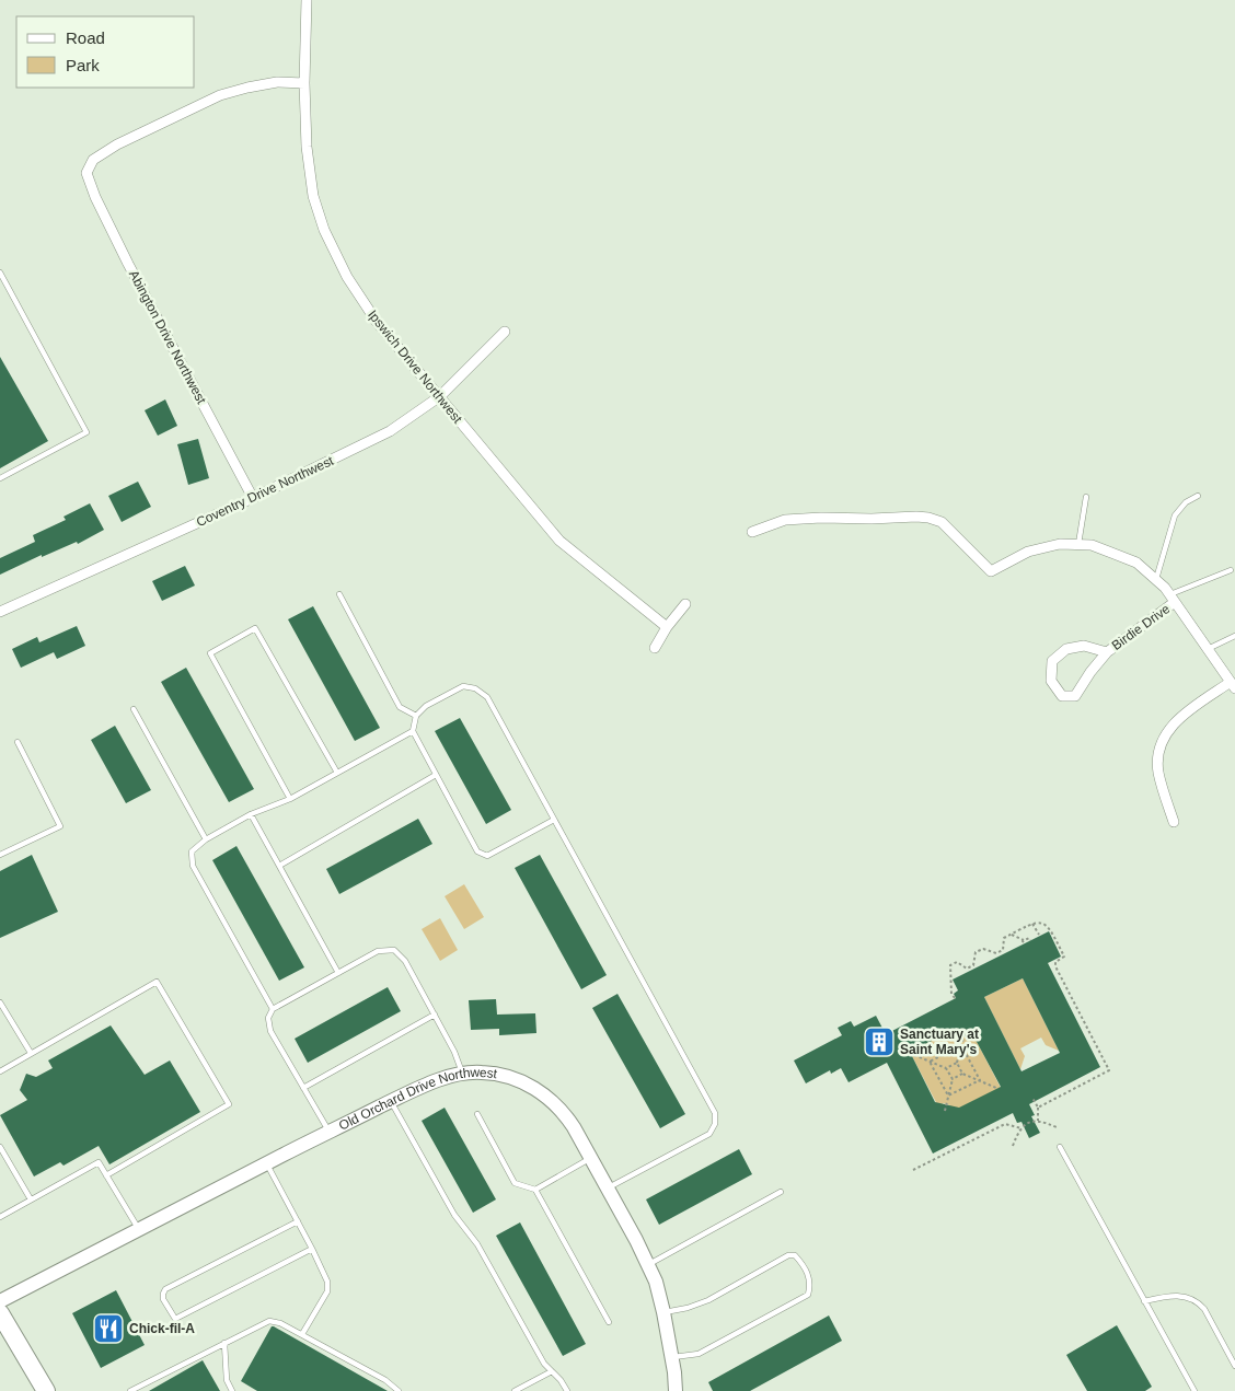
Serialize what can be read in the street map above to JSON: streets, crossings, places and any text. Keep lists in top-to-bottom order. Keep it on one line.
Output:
{"streets":{"street":["Abington Drive Northwest","Ipswich Drive Northwest","Coventry Drive Northwest","Birdie Drive","Old Orchard Drive Northwest"]},"crossings":[["Abington Drive Northwest","Ipswich Drive Northwest"],["Abington Drive Northwest","Coventry Drive Northwest"],["Ipswich Drive Northwest","Coventry Drive Northwest"]],"places":{"building":["Sanctuary at Saint Mary's"],"restaurant":["Chick-fil-A"]},"legend":["Road","Park"]}
